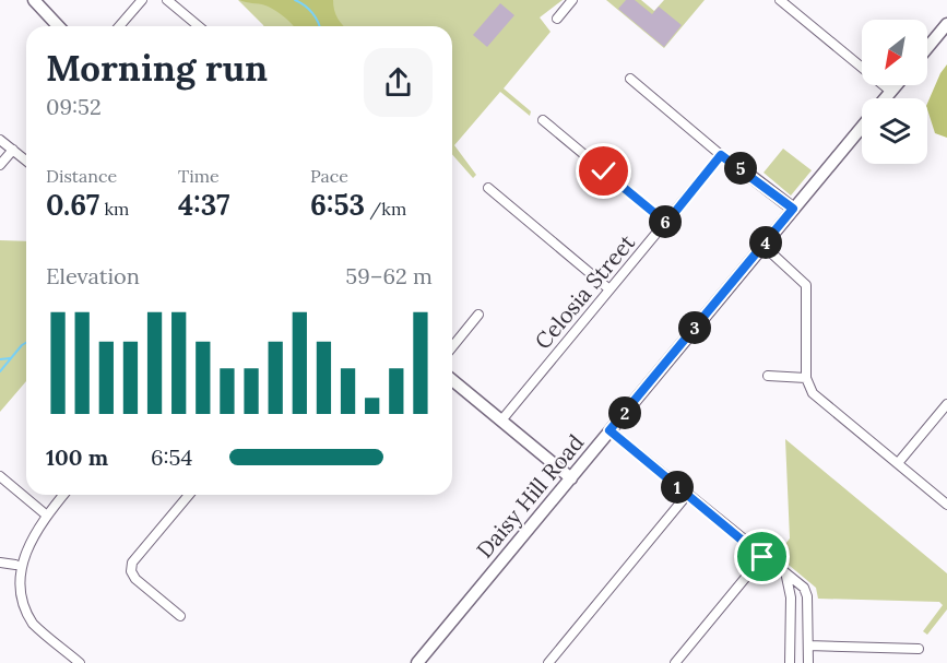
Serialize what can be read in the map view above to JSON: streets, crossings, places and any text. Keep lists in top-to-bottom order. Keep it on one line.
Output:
{"streets":{"street":["Celosia Street","Daisy Hill Road"]},"north":"bottom left","page":{"heading":["Morning run","09:52"],"stats":[["Distance","0.67 km"],["Time","4:37"],["Pace","6:53 /km"]],"pins":["5","6","4","3","2","1"],"chart":["Elevation","59–62 m"],"list":[{"name":"100 m","note":"6:54"}]}}
